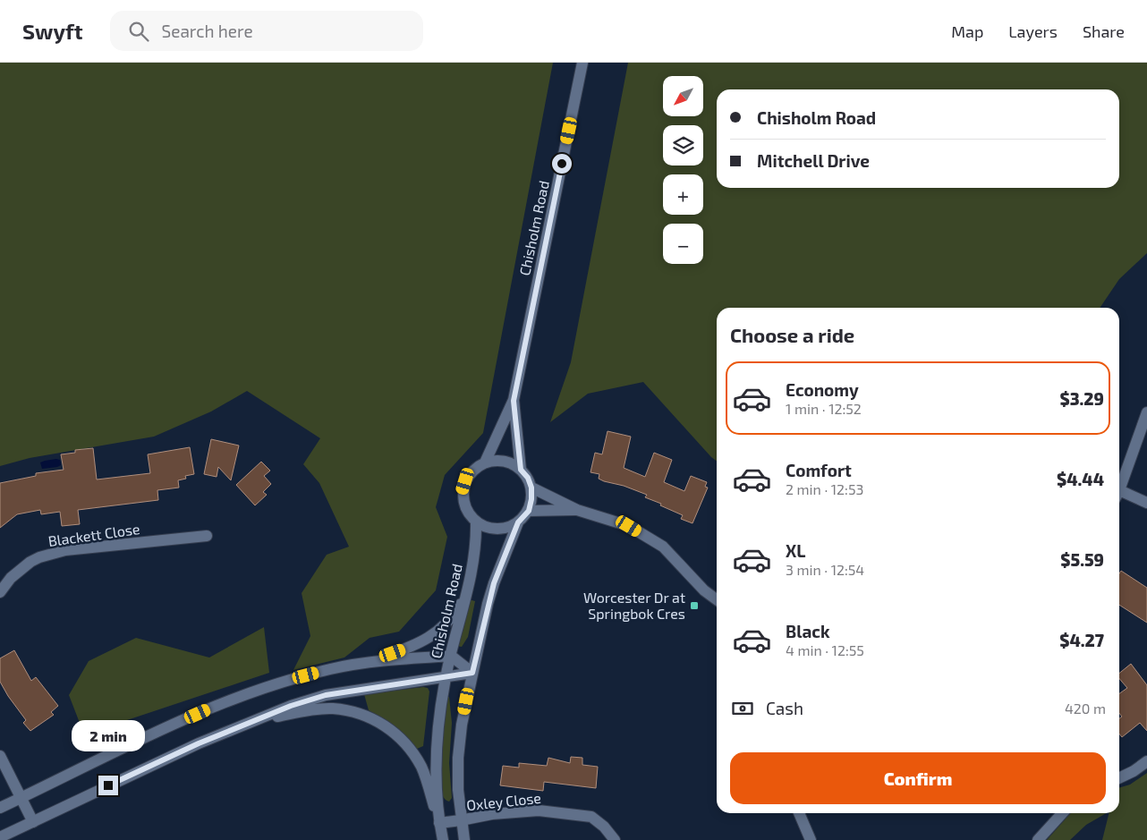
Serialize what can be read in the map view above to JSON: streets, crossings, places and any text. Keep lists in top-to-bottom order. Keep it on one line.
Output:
{"streets":{"street":["Chisholm Road","Blackett Close","Oxley Close"]},"crossings":[["Chisholm Road","Oxley Close"]],"places":{"transit":["Worcester Dr at Springbok Cres"]},"north":"bottom left","page":{"header":"Swyft","search":"Search here","nav":["Map","Layers","Share"],"map_buttons":["+","−"],"banner":["Chisholm Road","Mitchell Drive"],"heading":"Choose a ride","list":[{"name":"Economy","note":"1 min · 12:52","value":"$3.29"},{"name":"Comfort","note":"2 min · 12:53","value":"$4.44"},{"name":"XL","note":"3 min · 12:54","value":"$5.59"},{"name":"Black","note":"4 min · 12:55","value":"$4.27"}],"pay":["Cash","420 m"],"bubble":"2 min","buttons":"Confirm"}}
